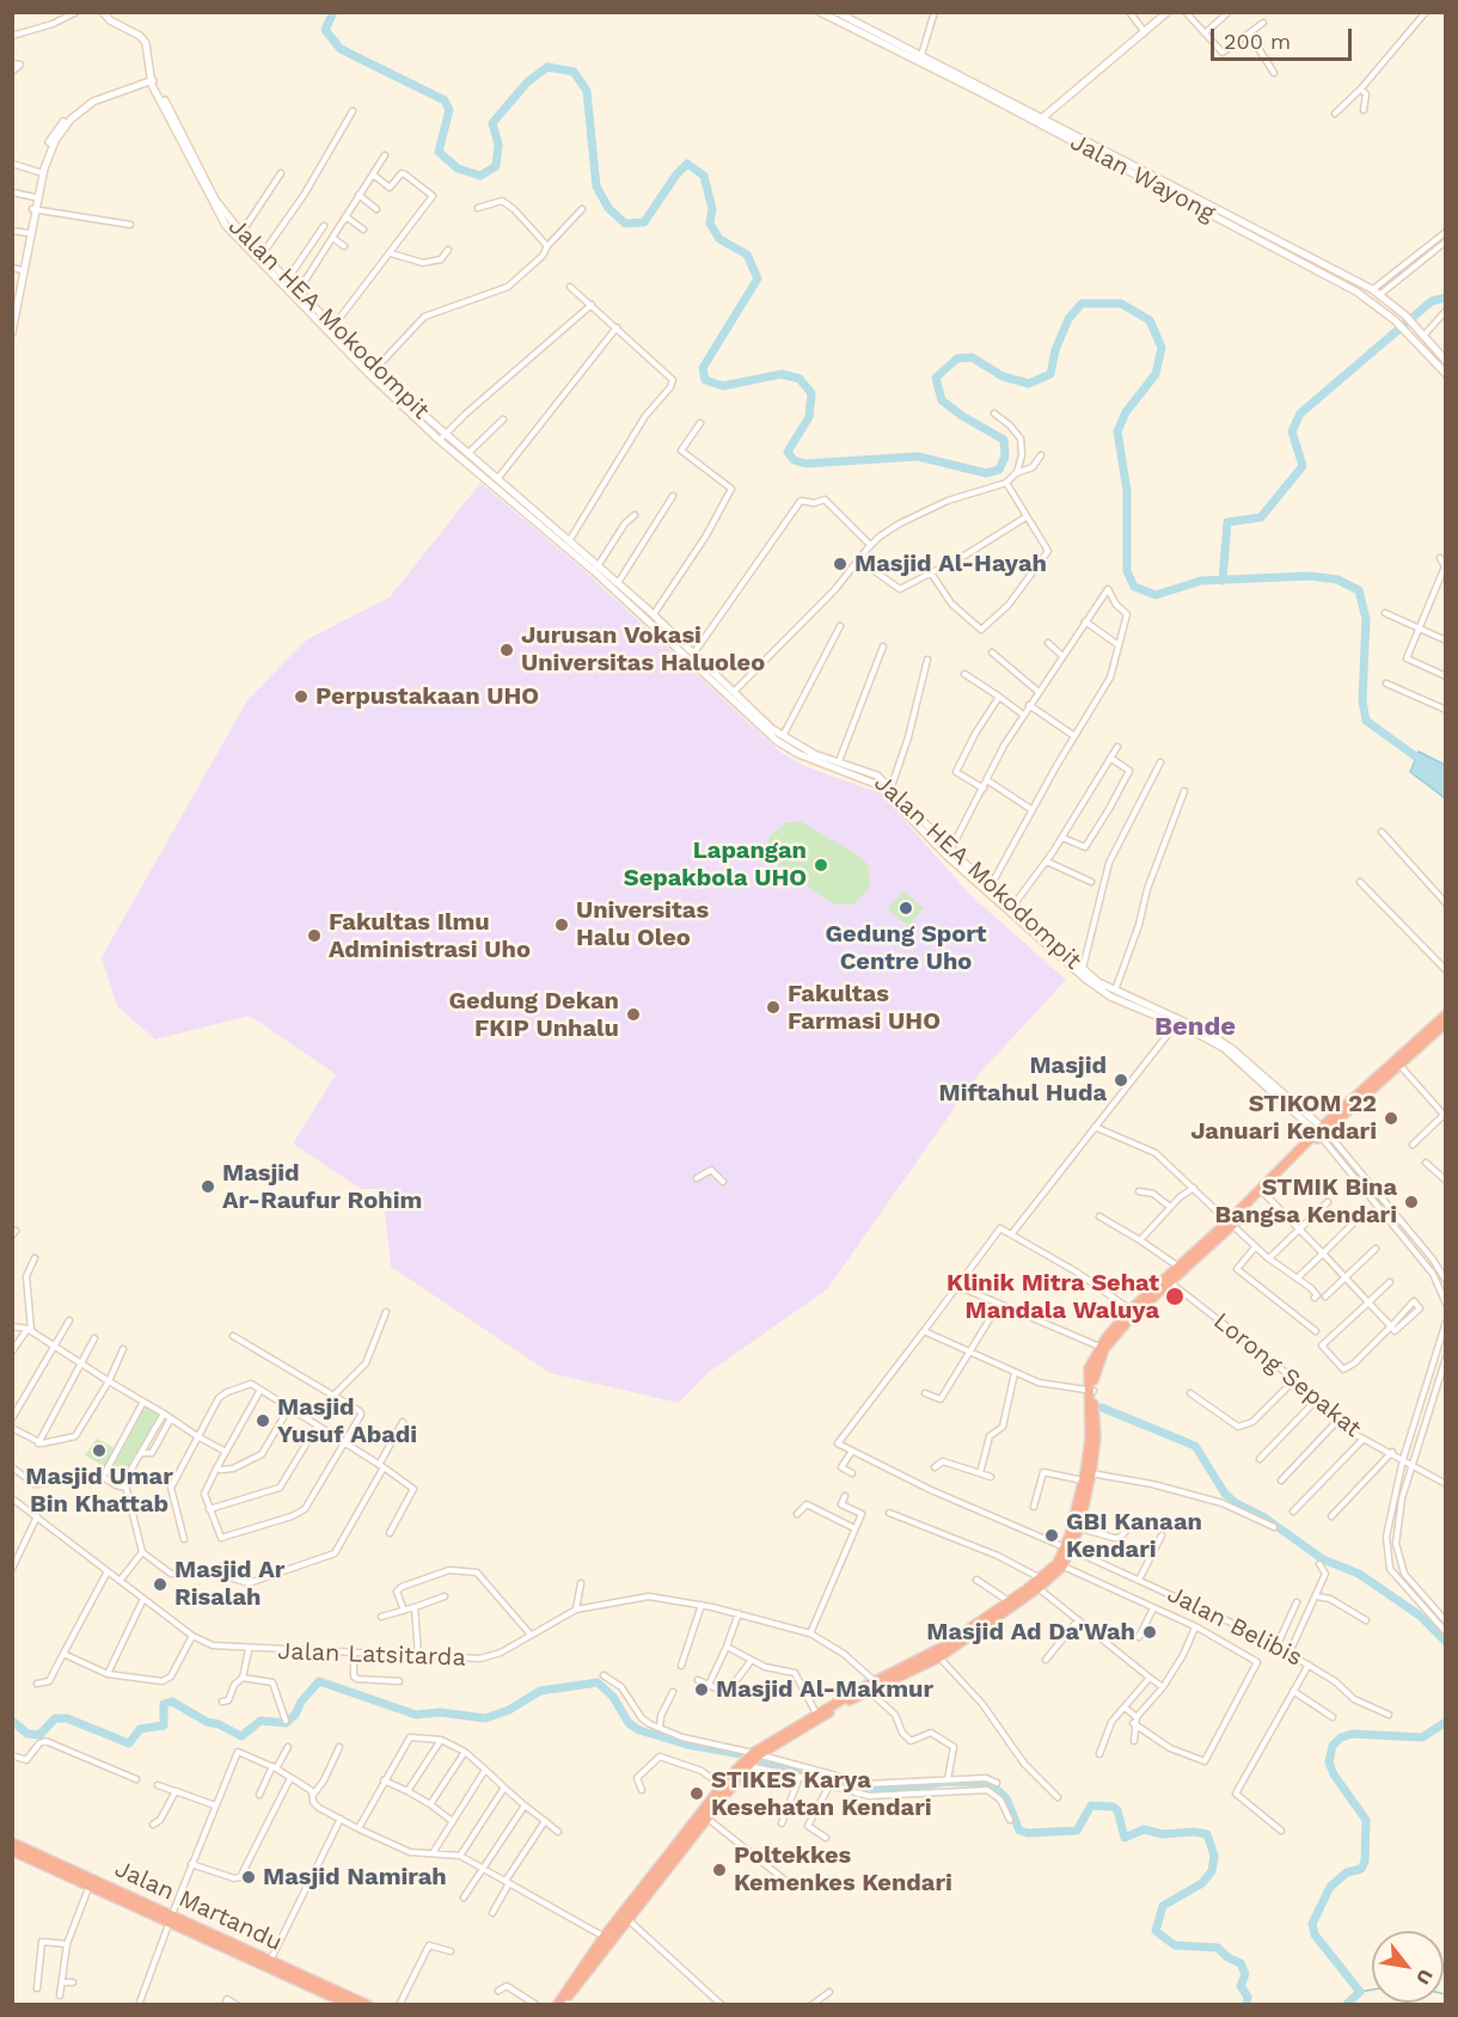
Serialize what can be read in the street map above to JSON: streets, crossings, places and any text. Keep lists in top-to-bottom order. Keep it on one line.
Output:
{"streets":{"highway":["Jalan Martandu"],"street":["Jalan Wayong","Jalan HEA Mokodompit","Lorong Sepakat","Jalan Belibis","Jalan Latsitarda"]},"districts":["Bende"],"places":["Masjid Al-Hayah","Jurusan Vokasi Universitas Haluoleo","Perpustakaan UHO","Lapangan Sepakbola UHO","Gedung Sport Centre Uho","Universitas Halu Oleo","Fakultas Ilmu Administrasi Uho","Fakultas Farmasi UHO","Gedung Dekan FKIP Unhalu","Masjid Miftahul Huda","STIKOM 22 Januari Kendari","Masjid Ar-Raufur Rohim","STMIK Bina Bangsa Kendari","Klinik Mitra Sehat Mandala Waluya","Masjid Yusuf Abadi","Masjid Umar Bin Khattab","GBI Kanaan Kendari","Masjid Ar Risalah","Masjid Ad Da'Wah","Masjid Al-Makmur","STIKES Karya Kesehatan Kendari","Poltekkes Kemenkes Kendari","Masjid Namirah"],"scale_bar":"200 m","north":"bottom right"}
